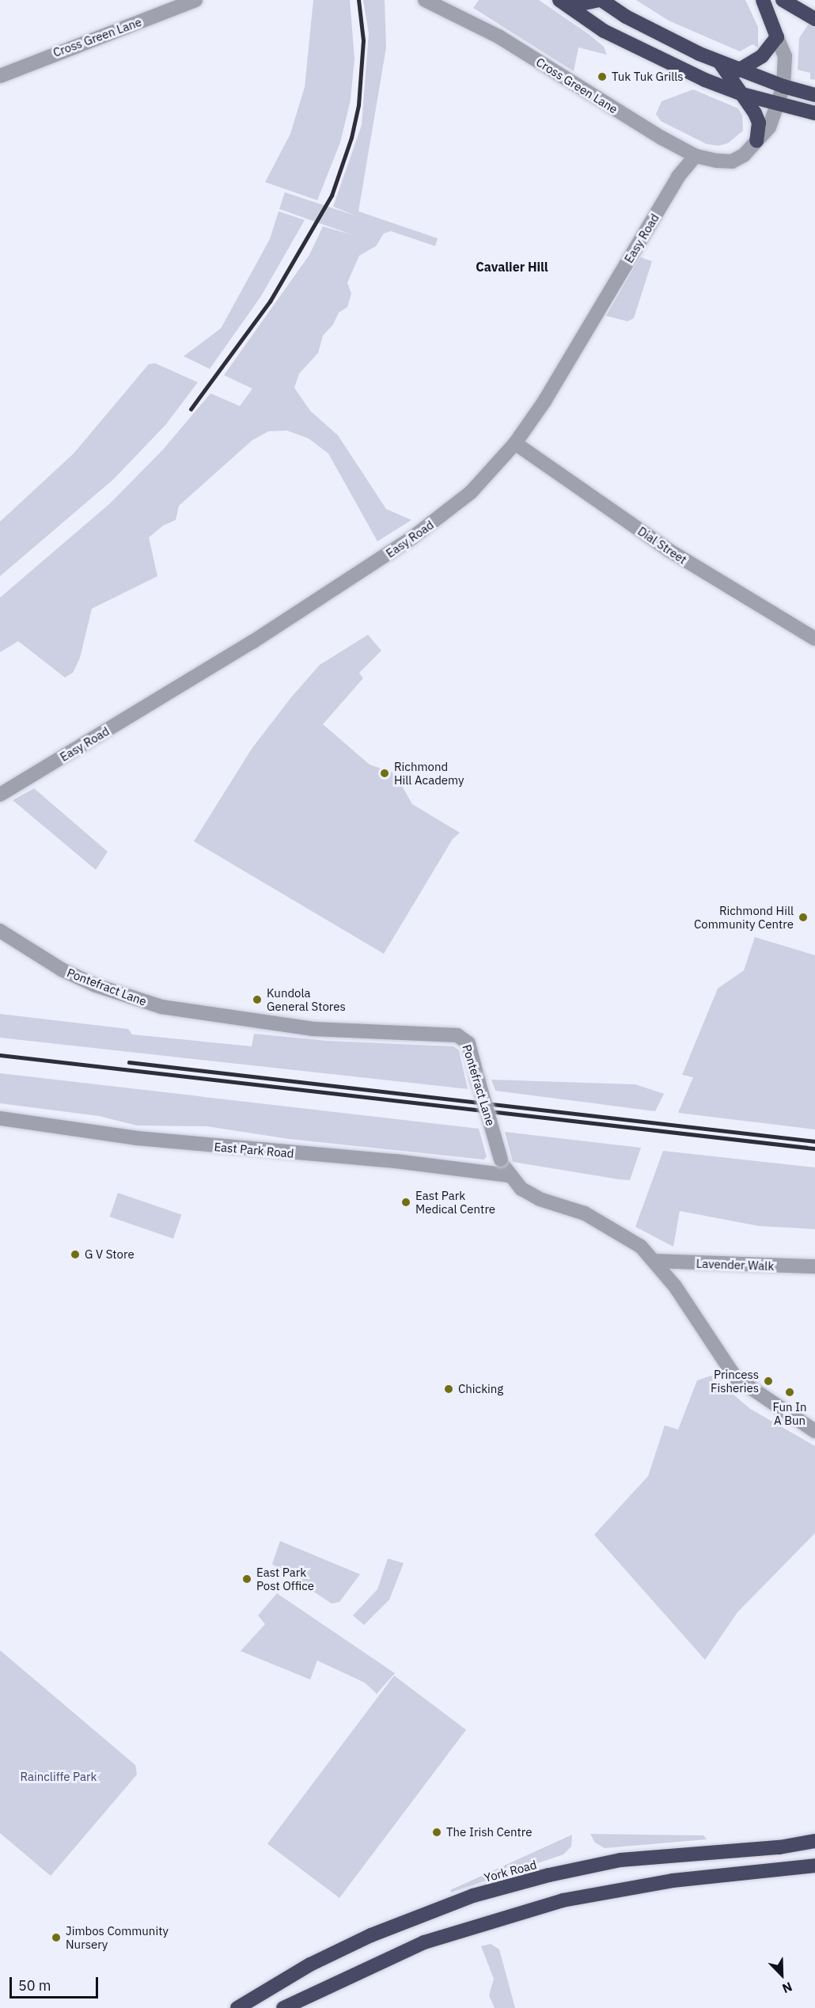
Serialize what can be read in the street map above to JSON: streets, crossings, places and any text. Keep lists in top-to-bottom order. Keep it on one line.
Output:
{"streets":{"highway":["York Road"],"street":["Cross Green Lane","Easy Road","Dial Street","Pontefract Lane","East Park Road","Lavender Walk"]},"crossings":[["Cross Green Lane","Easy Road"],["Easy Road","Dial Street"],["Pontefract Lane","East Park Road"],["Pontefract Lane","Lavender Walk"]],"districts":["Cavalier Hill"],"parks":["Raincliffe Park"],"places":["Tuk Tuk Grills","Richmond Hill Academy","Richmond Hill Community Centre","Kundola General Stores","East Park Medical Centre","G V Store","Princess Fisheries","Chicking","Fun In A Bun","East Park Post Office","The Irish Centre","Jimbos Community Nursery"],"scale_bar":"50 m","north":"bottom right"}
